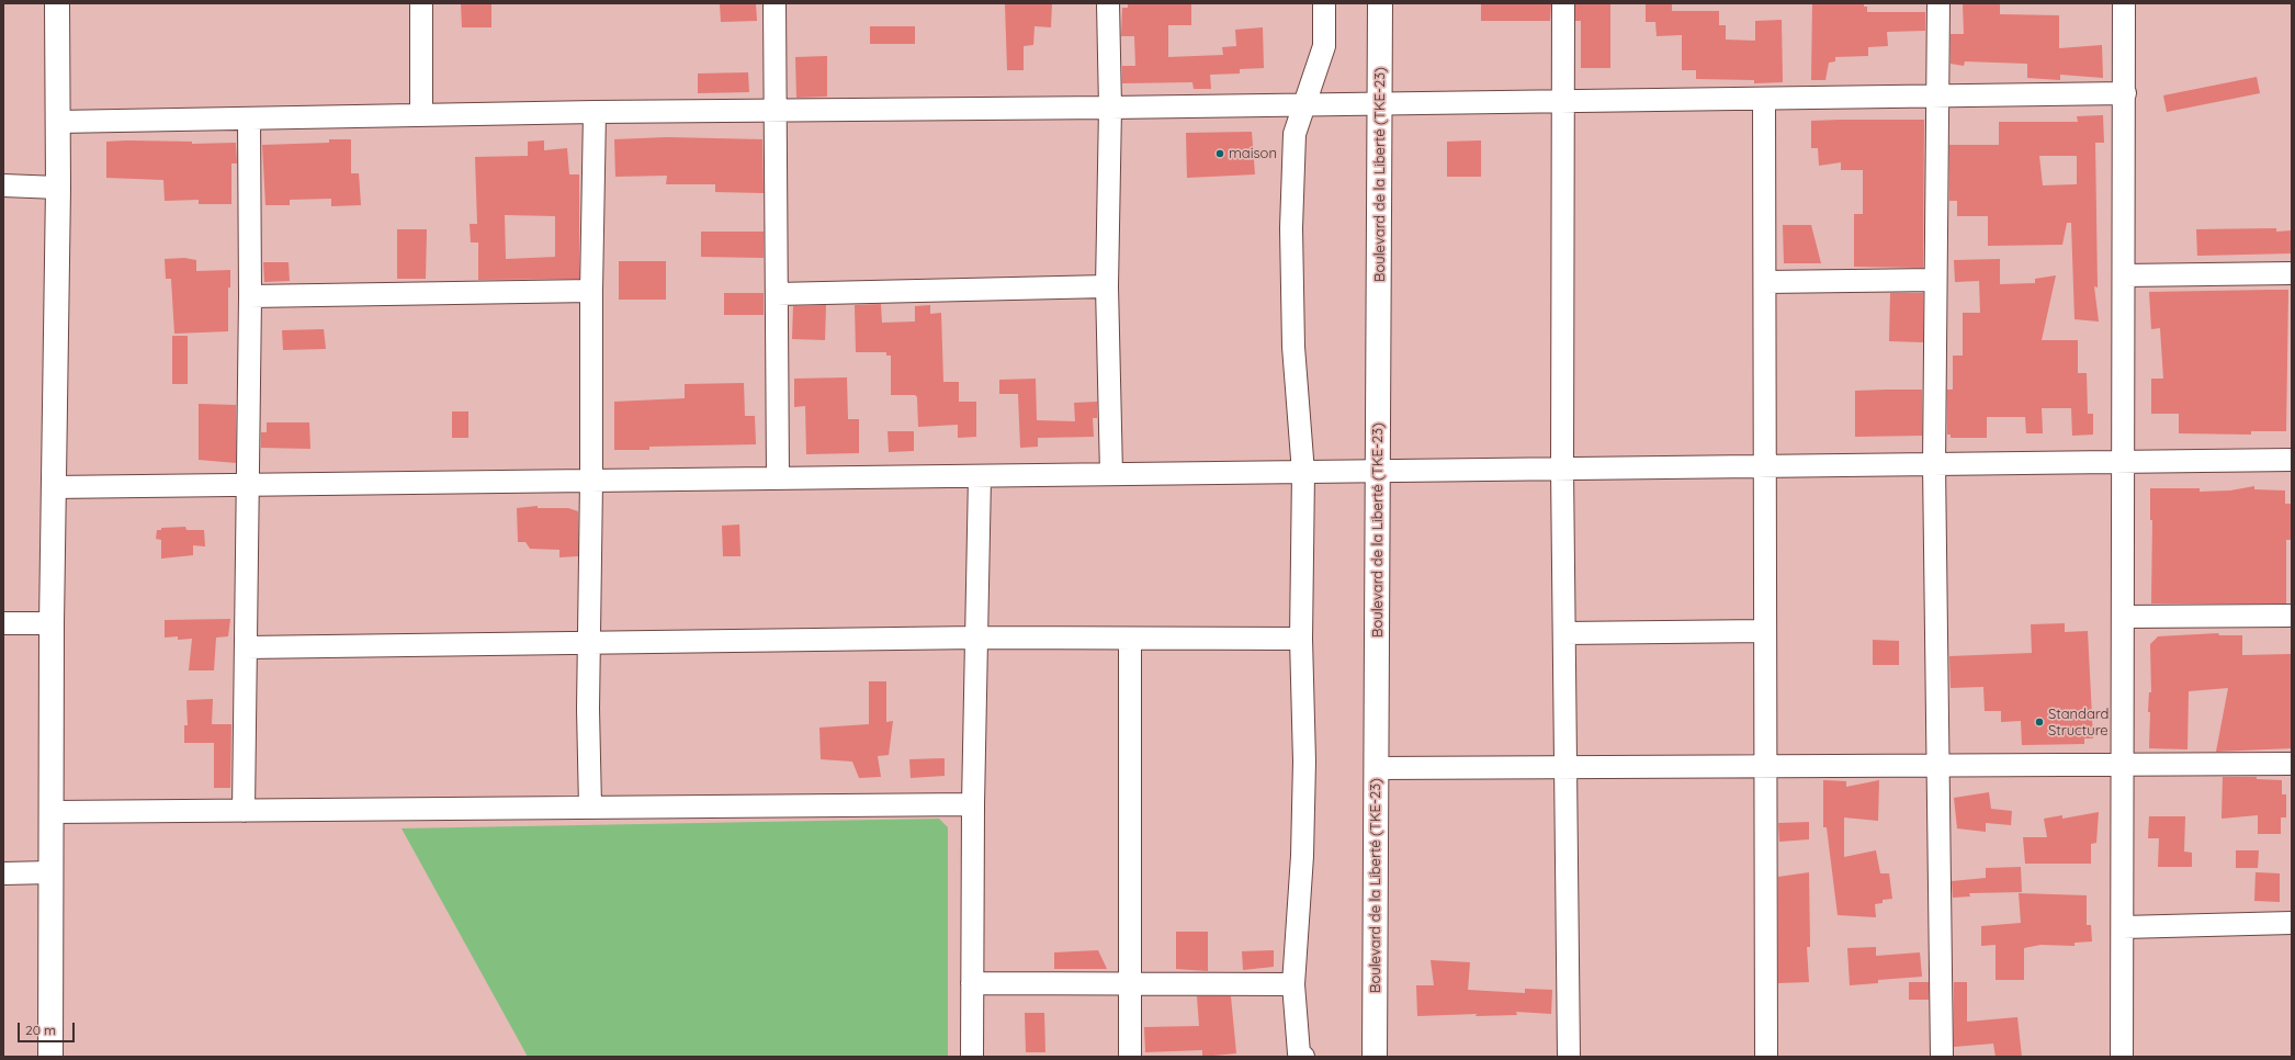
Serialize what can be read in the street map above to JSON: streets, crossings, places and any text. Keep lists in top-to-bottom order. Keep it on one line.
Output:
{"streets":{"street":["Boulevard de la Liberté (TKE-23)"]},"places":["maison","Standard Structure"],"scale_bar":"20 m"}
